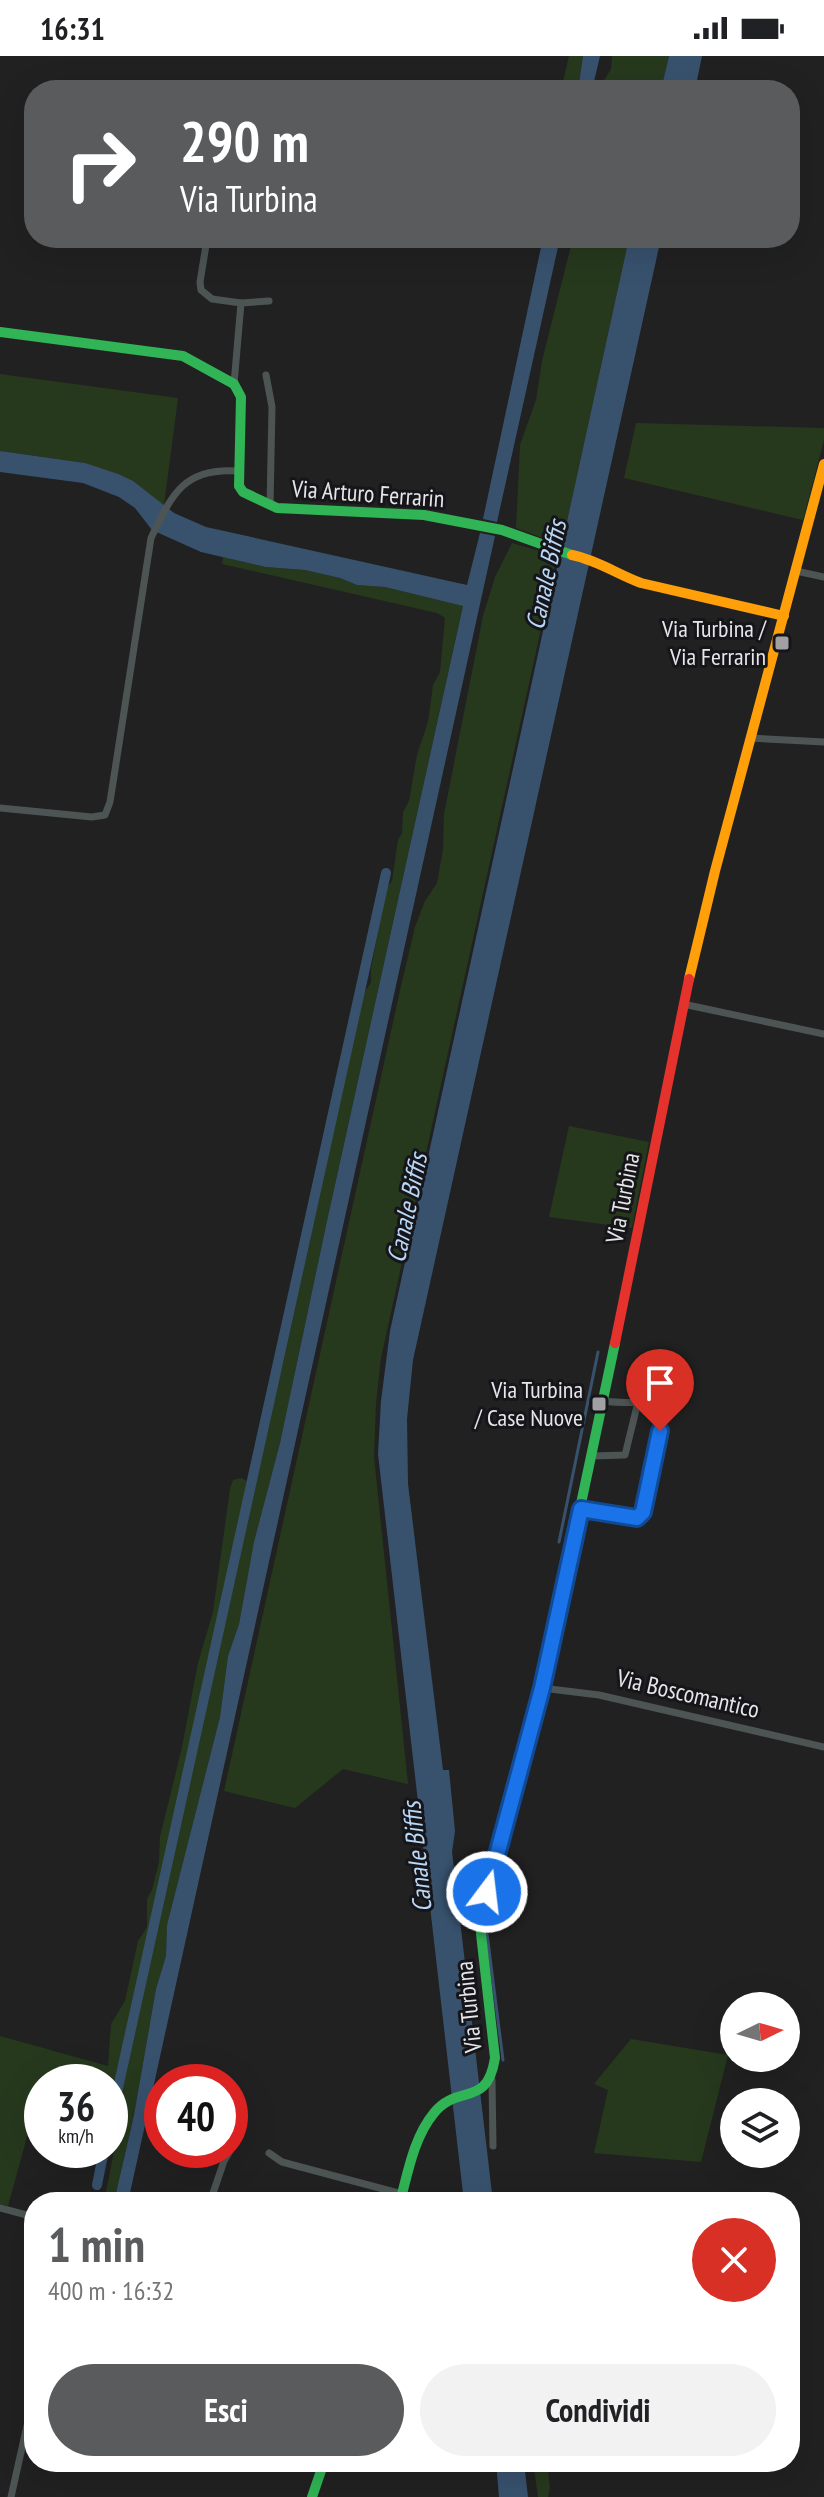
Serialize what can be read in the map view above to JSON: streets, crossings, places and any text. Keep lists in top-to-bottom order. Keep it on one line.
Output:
{"streets":{"street":["Via Arturo Ferrarin","Via Turbina","Via Boscomantico"]},"crossings":[["Via Arturo Ferrarin","Via Turbina"],["Via Turbina","Via Boscomantico"]],"water":["Canale Biffis"],"places":{"transit":["Via Turbina / Via Ferrarin","Via Turbina / Case Nuove"]},"north":"right","page":{"status":"16:31","turn":["290 m","Via Turbina"],"speed":"36 km/h","limit":"40","heading":["1 min","400 m · 16:32"],"buttons":["Esci","Condividi"]}}
